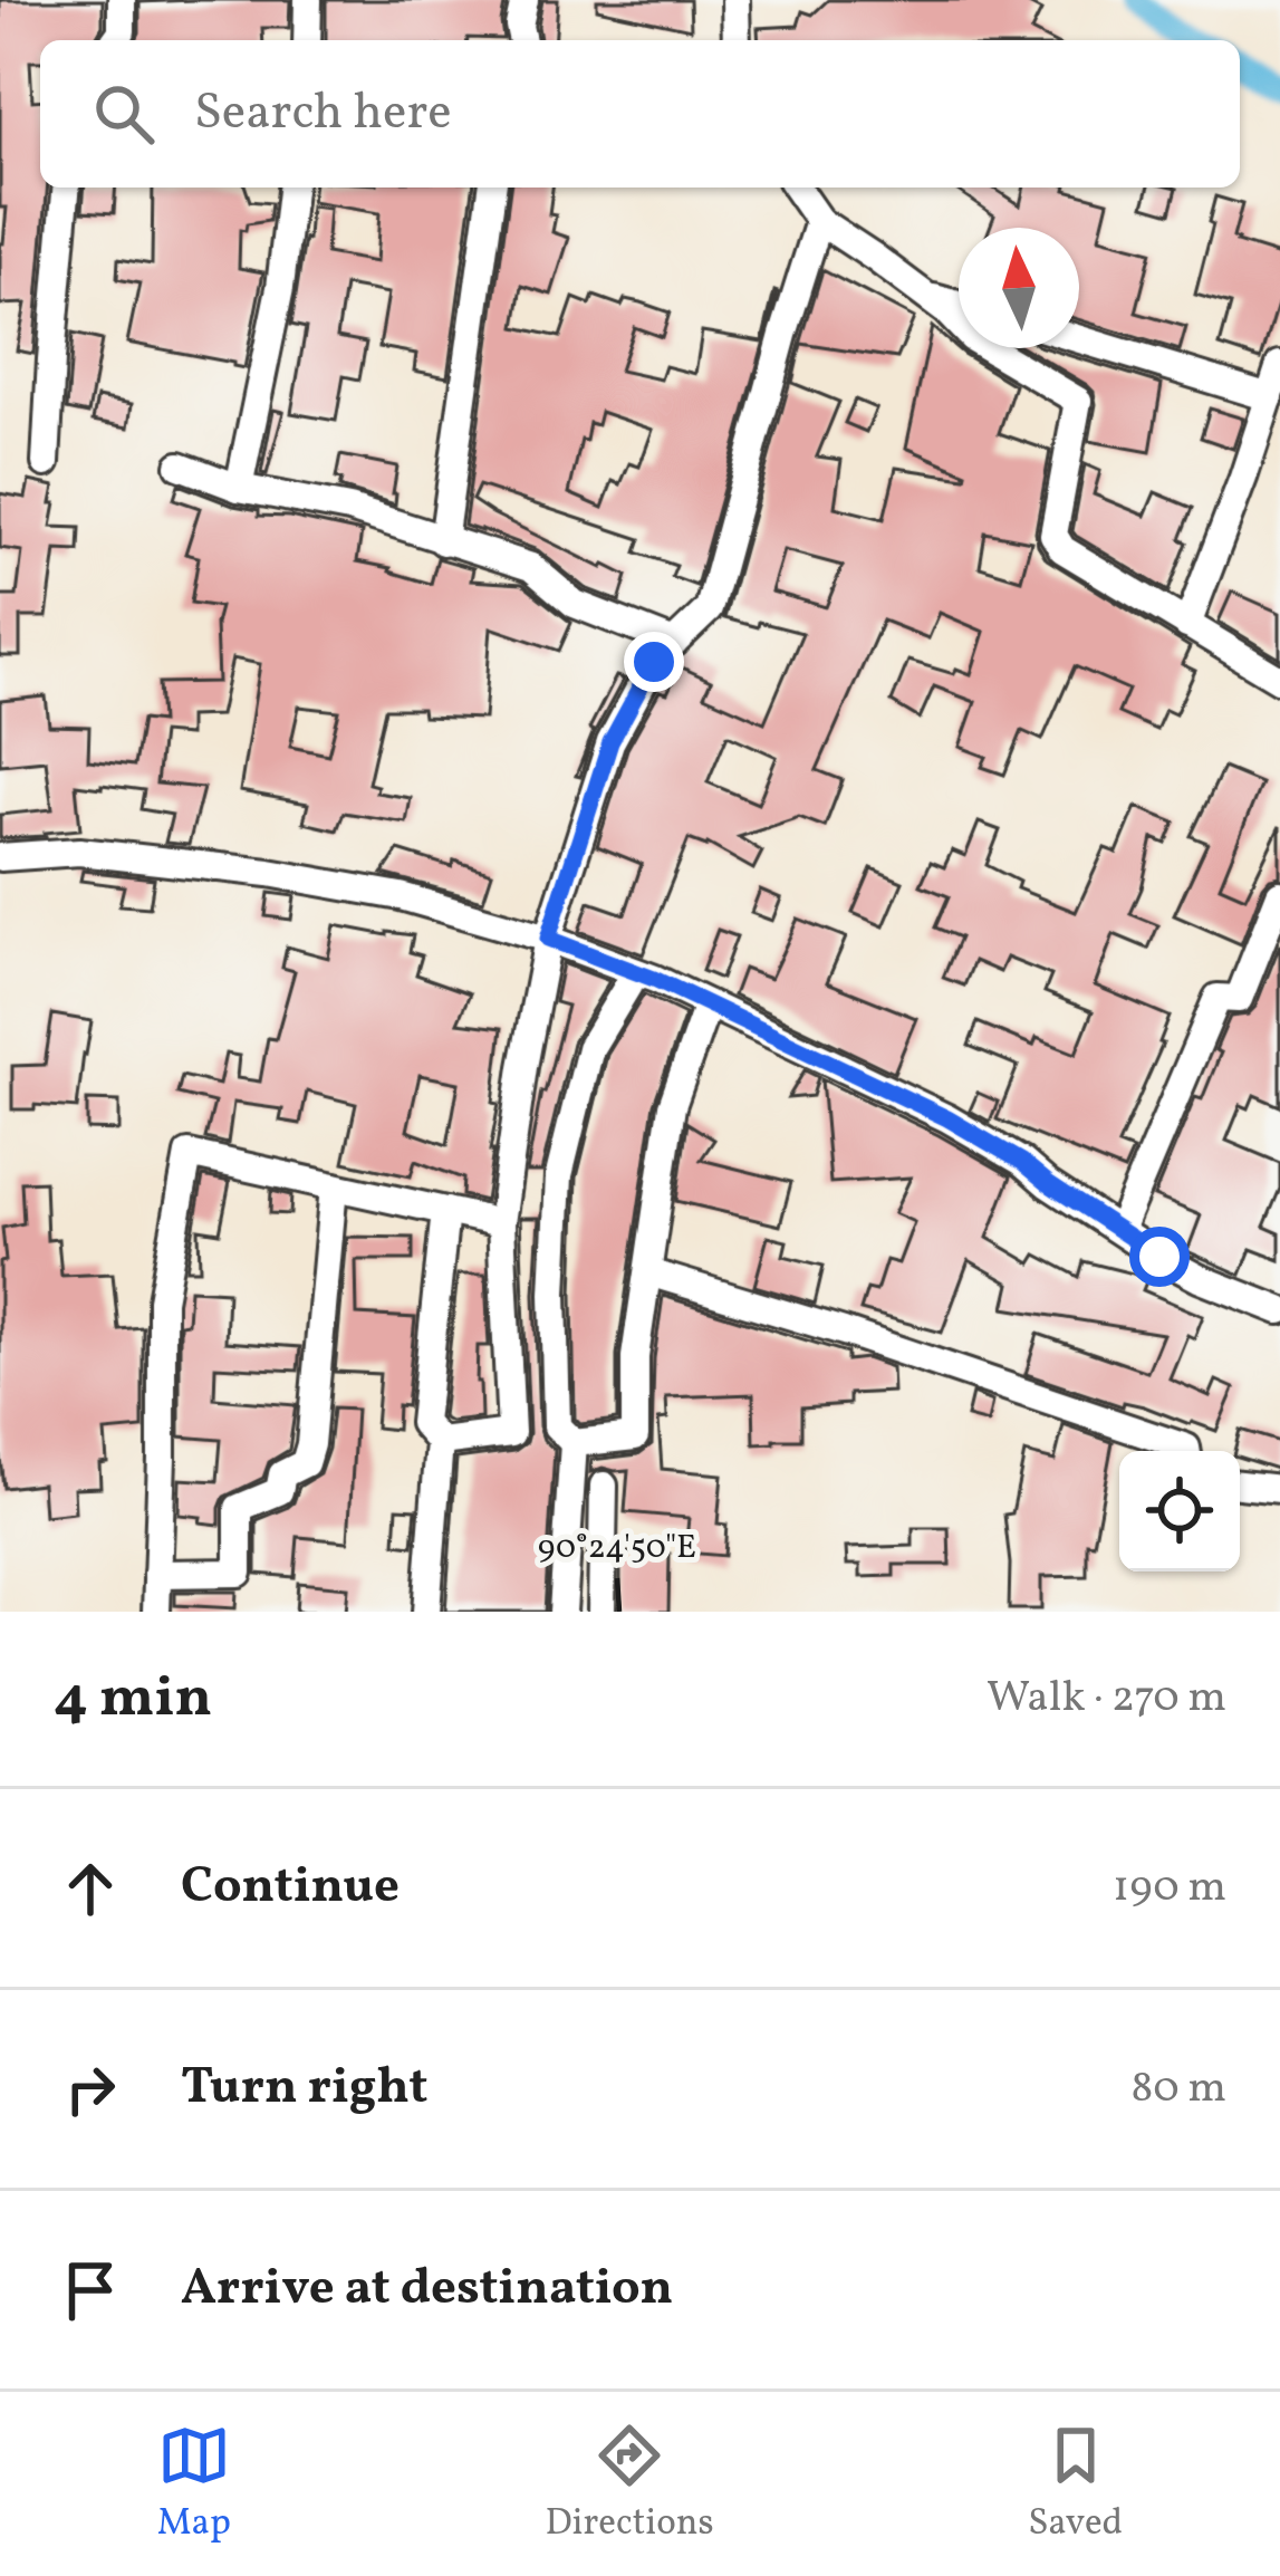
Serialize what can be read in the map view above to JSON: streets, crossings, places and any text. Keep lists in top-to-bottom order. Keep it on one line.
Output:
{"north":"top","page":{"search":"Search here","heading":["4 min","Walk · 270 m"],"list":[["Continue","190 m"],["Turn right","80 m"],"Arrive at destination"],"nav":["Map","Directions","Saved"]},"coordinates":["90°24'50\"E"]}
